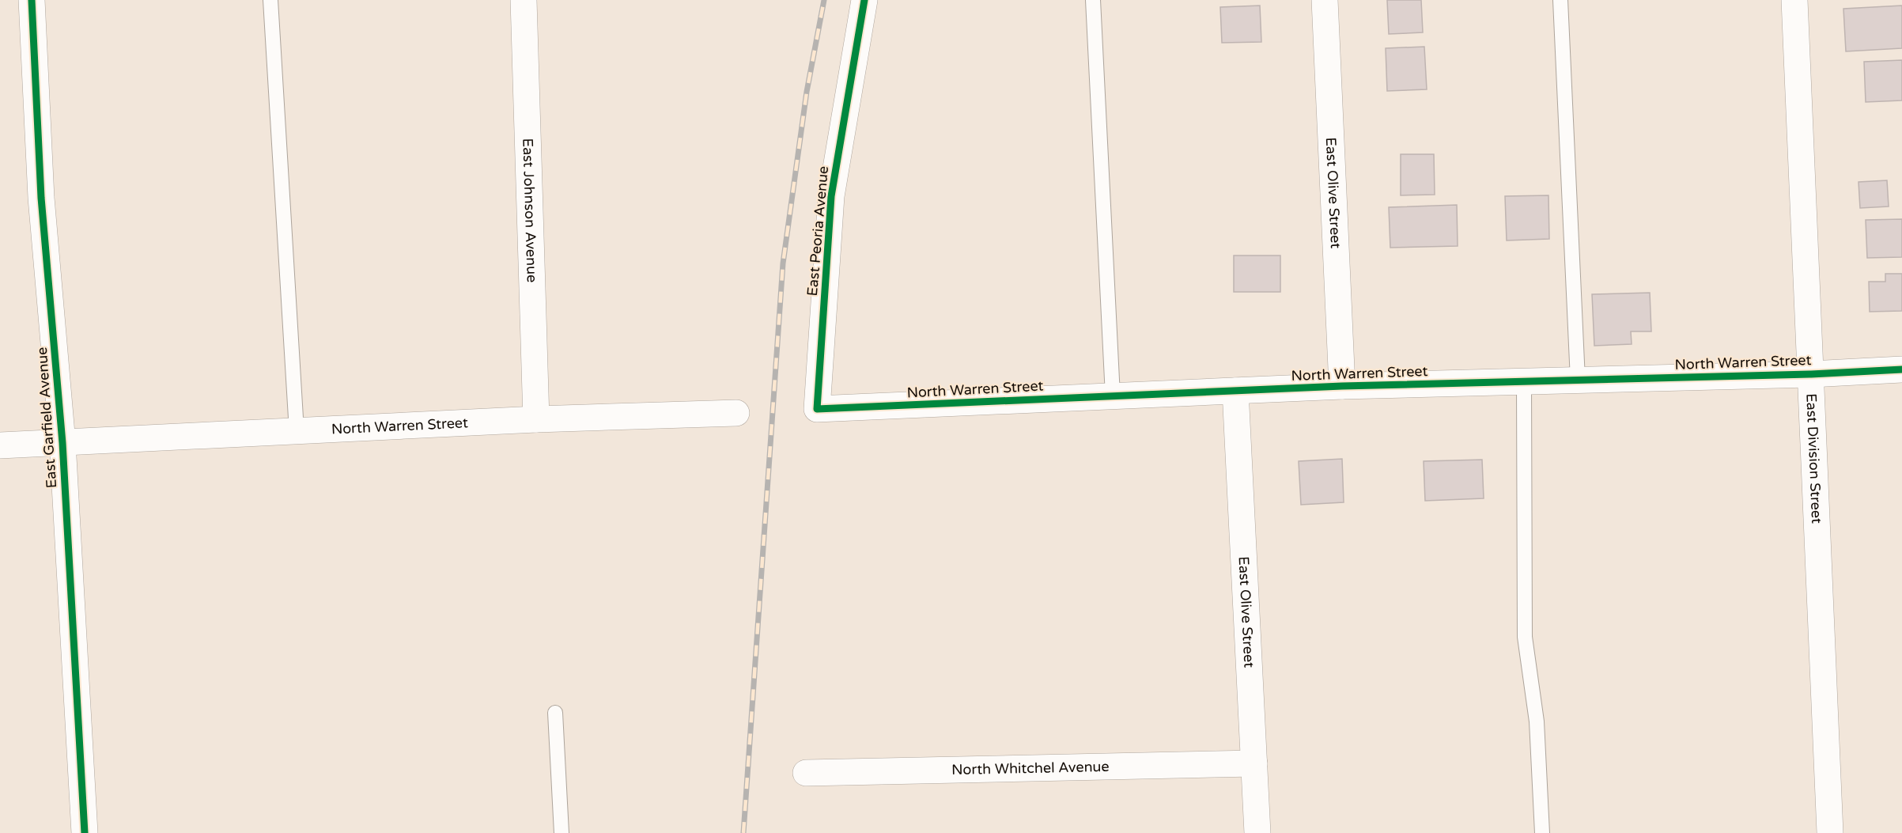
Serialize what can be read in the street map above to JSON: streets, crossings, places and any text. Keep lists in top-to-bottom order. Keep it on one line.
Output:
{"streets":{"street":["East Olive Street","East Johnson Avenue","East Peoria Avenue","North Warren Street","East Garfield Avenue","East Division Street","North Whitchel Avenue"]},"crossings":[["East Olive Street","North Warren Street"],["East Olive Street","North Whitchel Avenue"],["East Johnson Avenue","North Warren Street"],["East Peoria Avenue","North Warren Street"],["North Warren Street","East Garfield Avenue"],["North Warren Street","East Division Street"]]}
